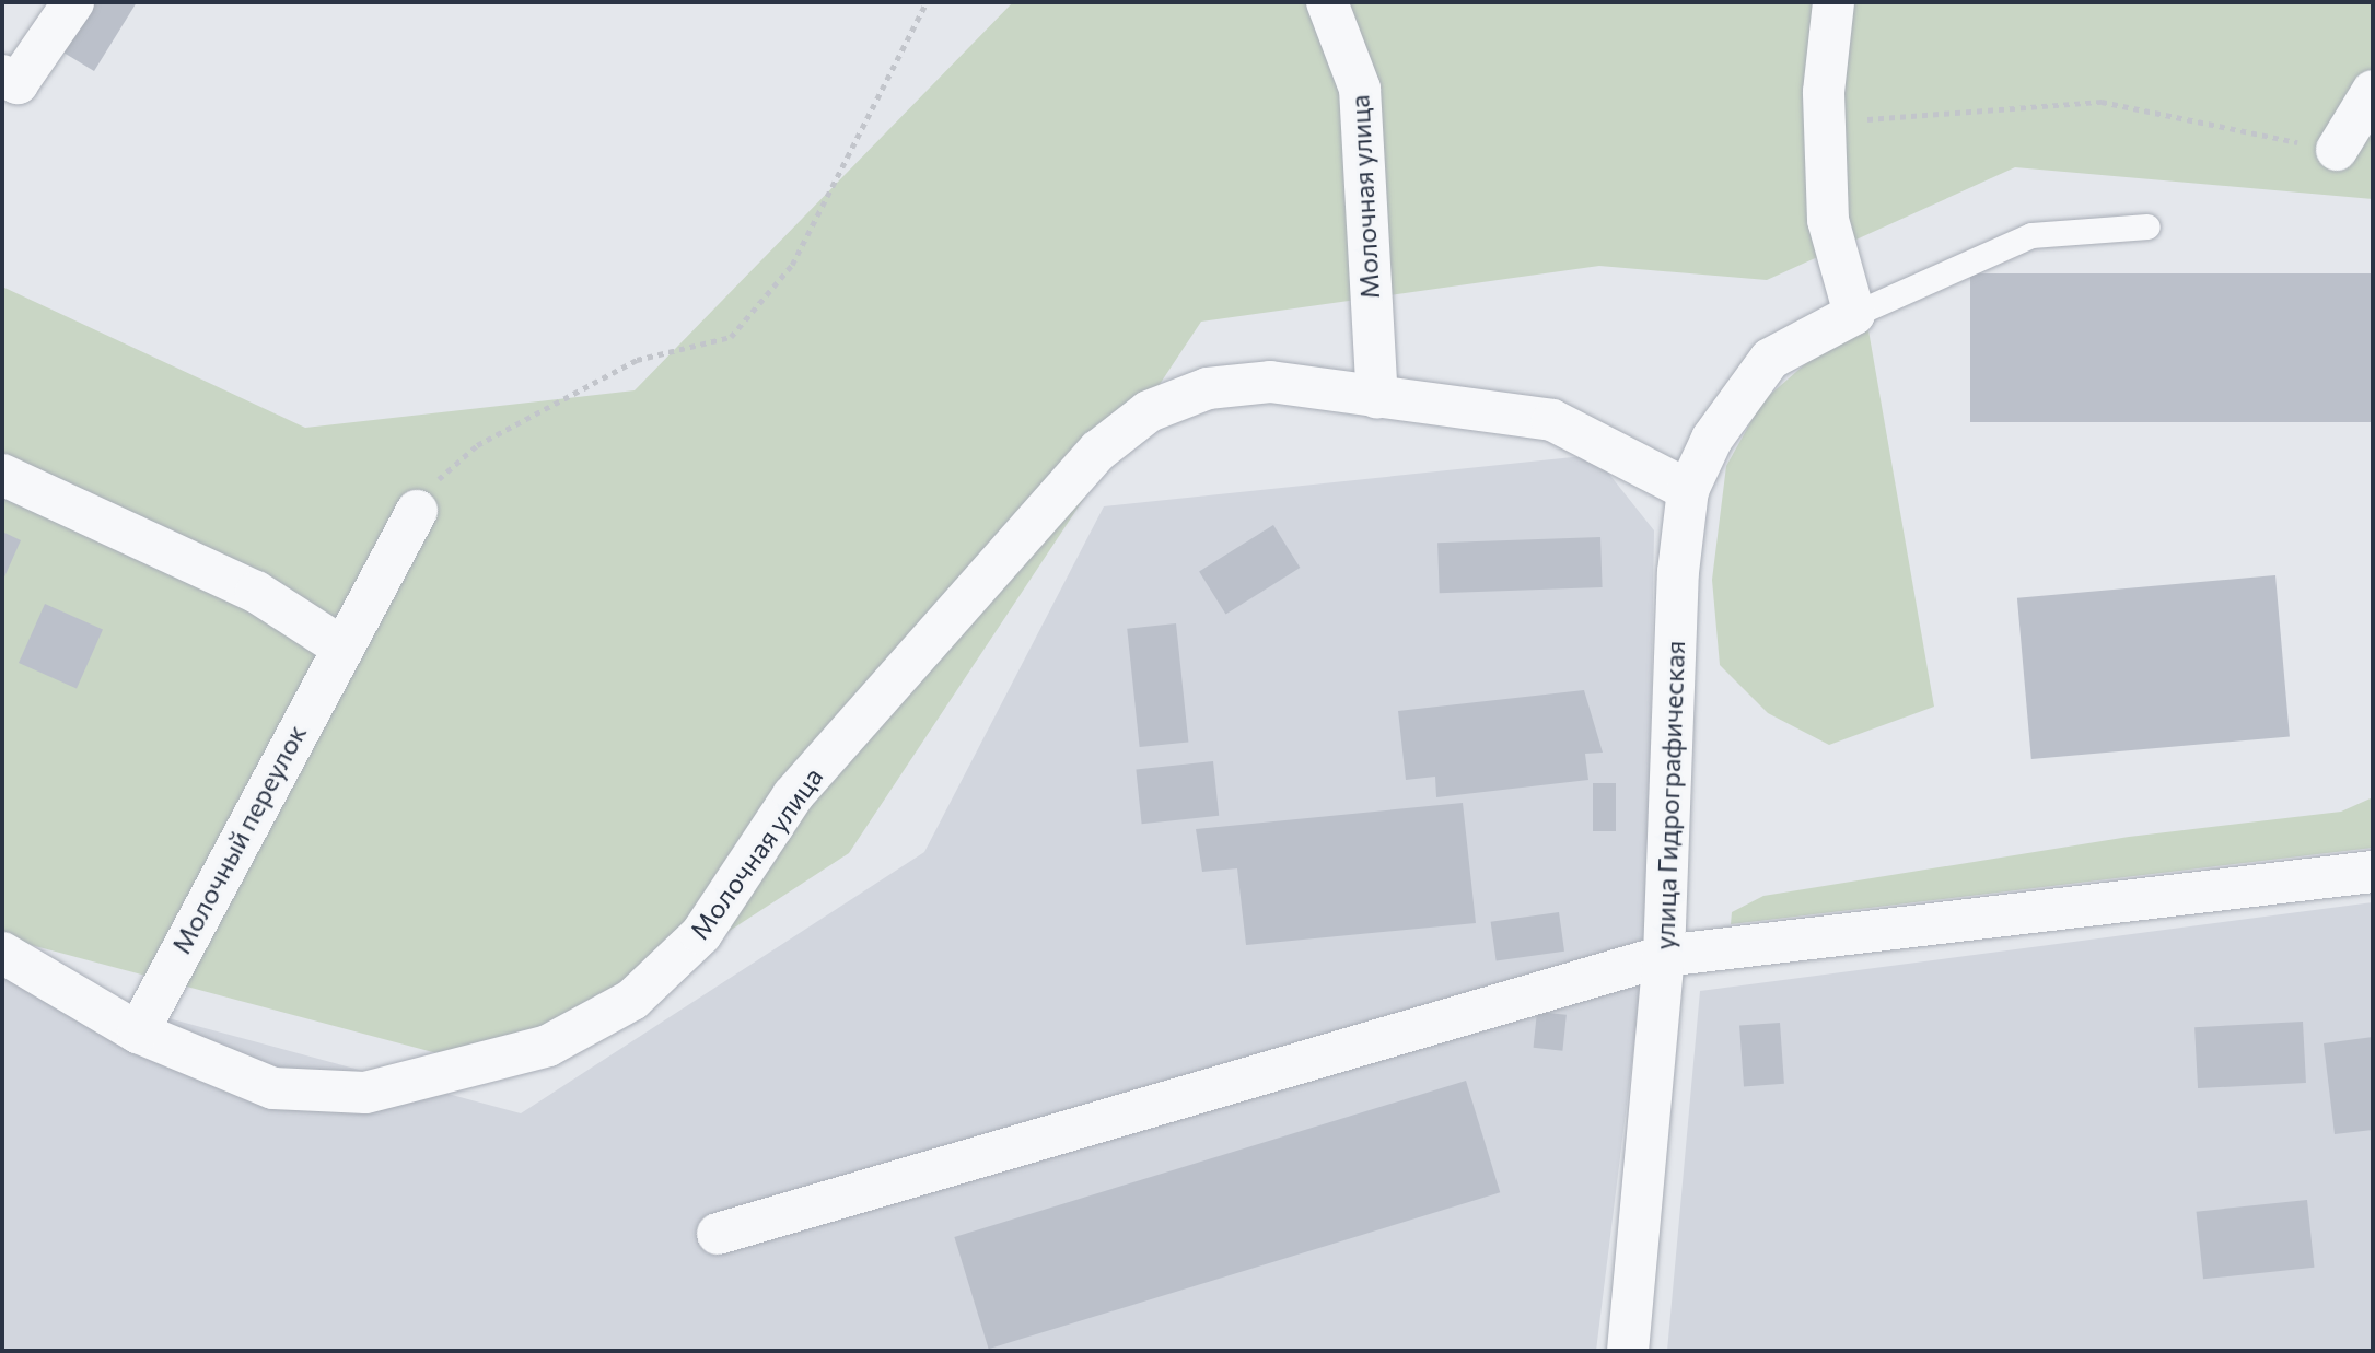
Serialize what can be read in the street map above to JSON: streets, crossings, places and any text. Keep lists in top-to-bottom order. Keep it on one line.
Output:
{"streets":{"street":["Молочная улица","улица Гидрографическая","Молочный переулок"]},"crossings":[["Молочная улица","улица Гидрографическая"],["Молочная улица","Молочный переулок"]]}
